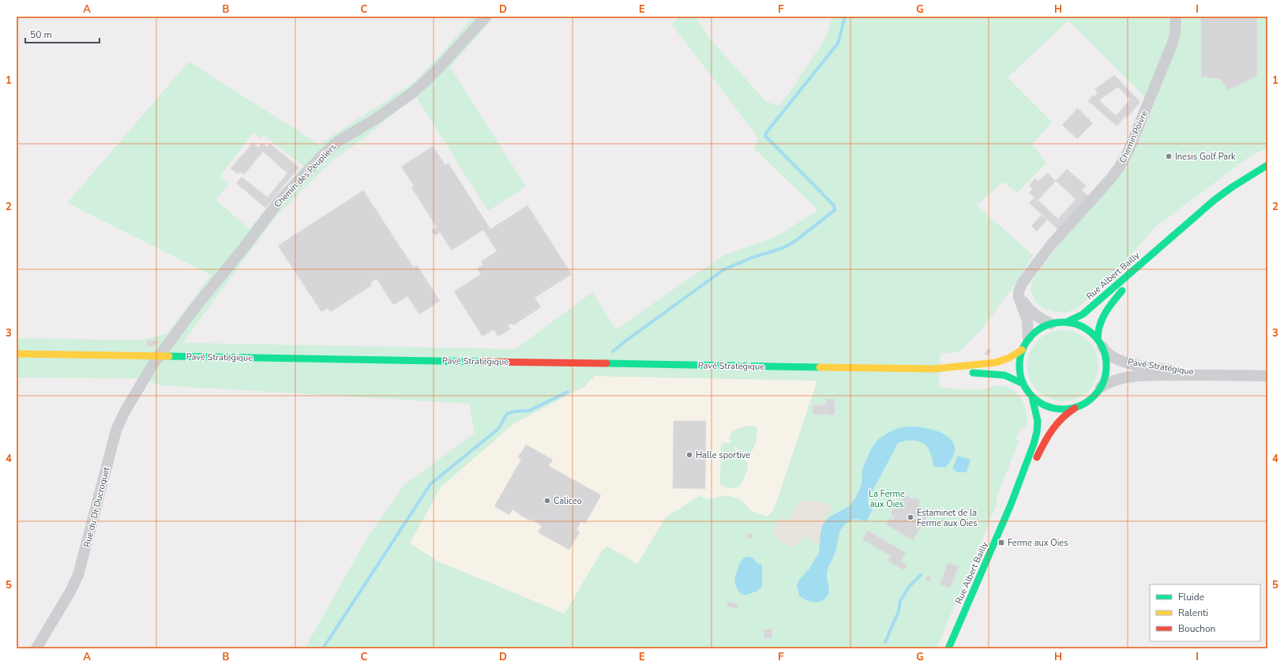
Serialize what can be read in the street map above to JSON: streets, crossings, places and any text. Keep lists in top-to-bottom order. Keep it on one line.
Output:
{"streets":{"main road":["Rue Albert Bailly","Pavé Stratégique"],"street":["Chemin Poivre","Chemin des Peupliers","Rue du Dr Ducroquet"]},"crossings":[["Chemin Poivre","Rue Albert Bailly"],["Chemin Poivre","Pavé Stratégique"],["Chemin des Peupliers","Pavé Stratégique"],["Chemin des Peupliers","Rue du Dr Ducroquet"],["Rue Albert Bailly","Pavé Stratégique"],["Pavé Stratégique","Rue du Dr Ducroquet"]],"parks":["La Ferme aux Oies"],"places":{"other":["Inesis Golf Park","Halle sportive","Caliceo","Estaminet de la Ferme aux Oies"],"transit":["Ferme aux Oies"]},"legend":["Fluide","Ralenti","Bouchon"],"scale_bar":"50 m","grid":{"columns":["A","B","C","D","E","F","G","H","I"],"rows":["1","2","3","4","5"]}}
